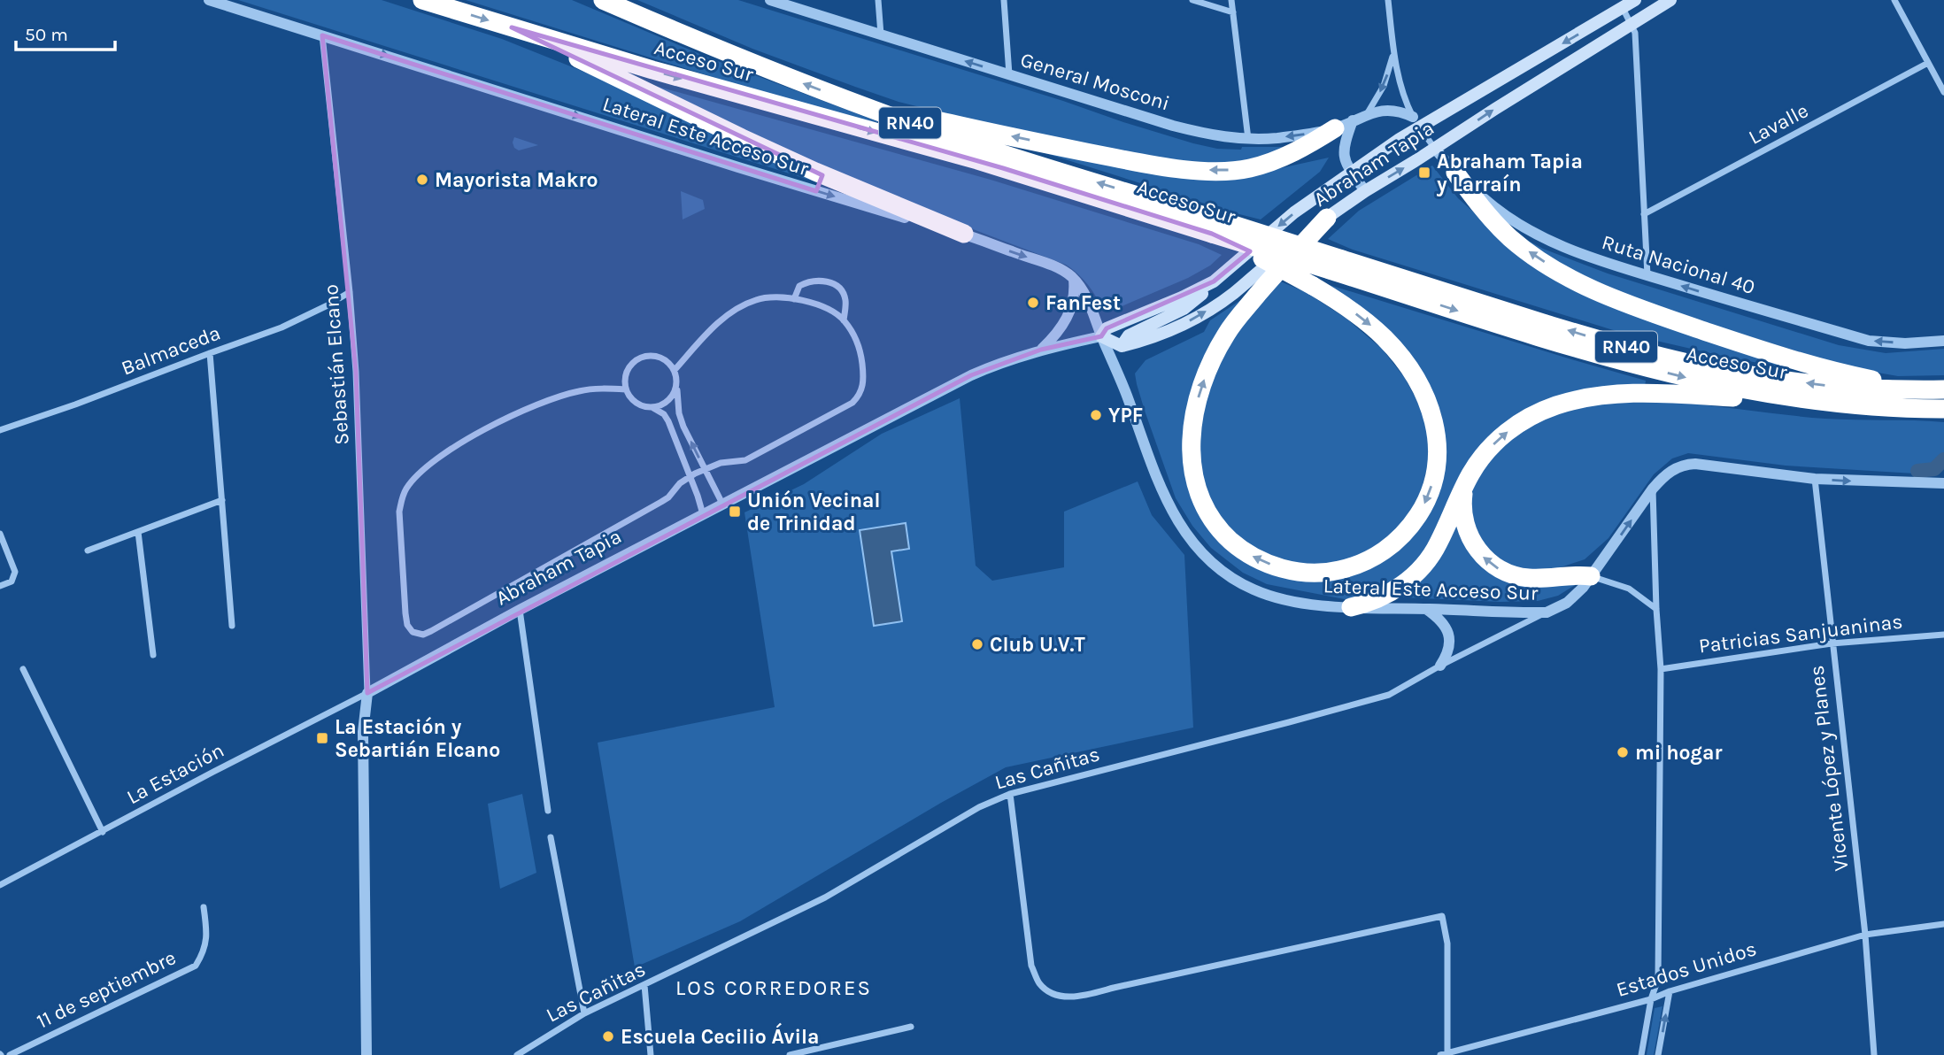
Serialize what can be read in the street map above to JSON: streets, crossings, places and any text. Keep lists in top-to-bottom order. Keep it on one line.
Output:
{"streets":{"highway":["Acceso Sur","RN40"],"main road":["Abraham Tapia"],"street":["General Mosconi","Lavalle","Lateral Este Acceso Sur","Ruta Nacional 40","Balmaceda","Sebastián Elcano","Patricias Sanjuaninas","Las Cañitas","Vicente López y Planes","La Estación","Estados Unidos","11 de septiembre"]},"crossings":[["General Mosconi","Abraham Tapia"],["Lateral Este Acceso Sur","Abraham Tapia"],["Lateral Este Acceso Sur","Sebastián Elcano"],["Lateral Este Acceso Sur","Las Cañitas"],["Lateral Este Acceso Sur","Vicente López y Planes"],["Abraham Tapia","Ruta Nacional 40"],["Abraham Tapia","Sebastián Elcano"],["Abraham Tapia","La Estación"],["Balmaceda","Sebastián Elcano"],["Sebastián Elcano","La Estación"],["Patricias Sanjuaninas","Vicente López y Planes"],["Vicente López y Planes","Estados Unidos"]],"one_way":["Lateral Este Acceso Sur","Ruta Nacional 40"],"districts":["LOS CORREDORES"],"places":{"transit":["Abraham Tapia y Larraín","Unión Vecinal de Trinidad","La Estación y Sebartián Elcano"],"other":["Mayorista Makro","FanFest","YPF","Club U.V.T","mi hogar","Escuela Cecilio Ávila"]},"scale_bar":"50 m"}
